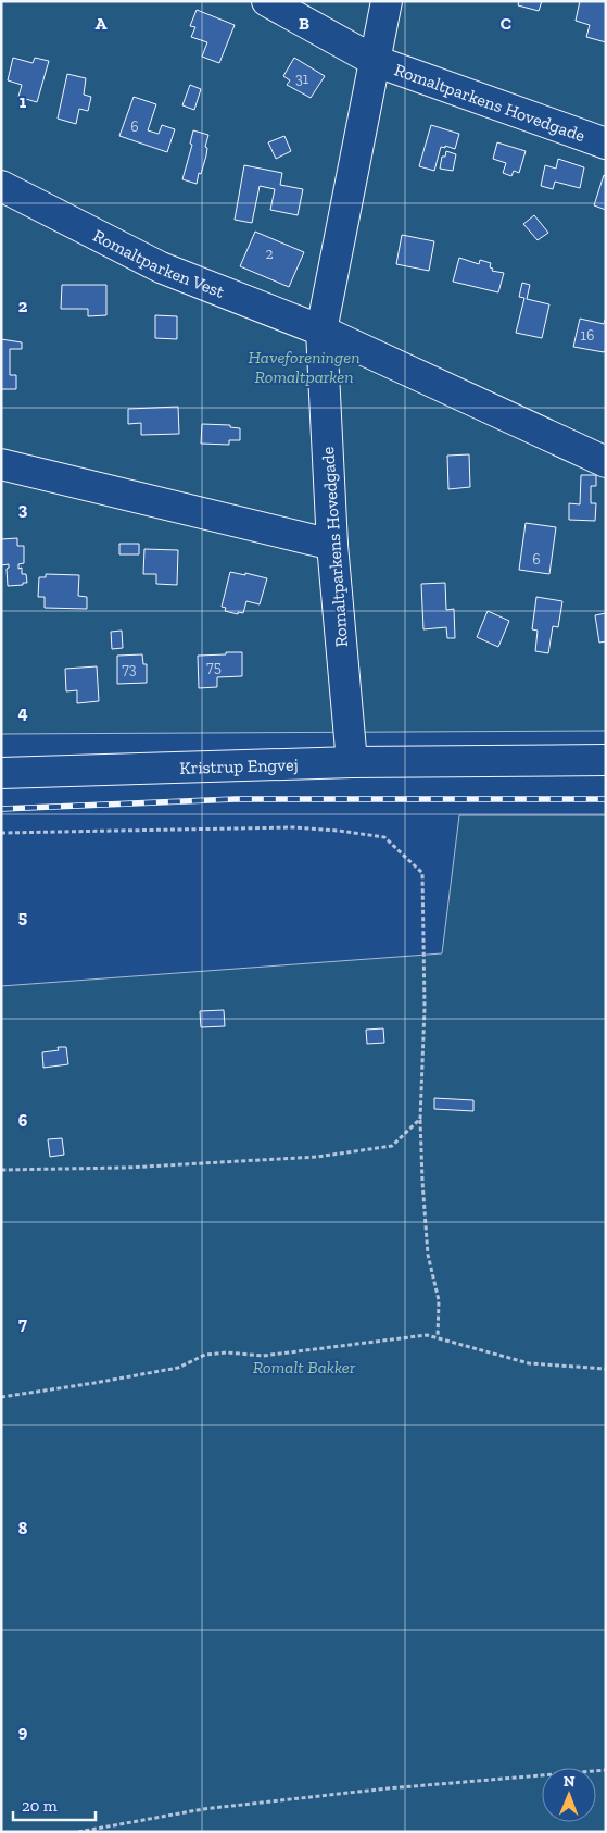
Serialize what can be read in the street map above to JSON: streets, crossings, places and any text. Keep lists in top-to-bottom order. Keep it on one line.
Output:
{"streets":{"street":["Romaltparkens Hovedgade","Romaltparken Vest","Kristrup Engvej"]},"crossings":[["Romaltparkens Hovedgade","Romaltparken Vest"],["Romaltparkens Hovedgade","Kristrup Engvej"]],"parks":["Haveforeningen Romaltparken","Romalt Bakker"],"house_numbers":["31","6","2","16","6","75","73"],"scale_bar":"20 m","north":"top","grid":{"columns":["A","B","C"],"rows":["1","2","3","4","5","6","7","8","9"]}}
